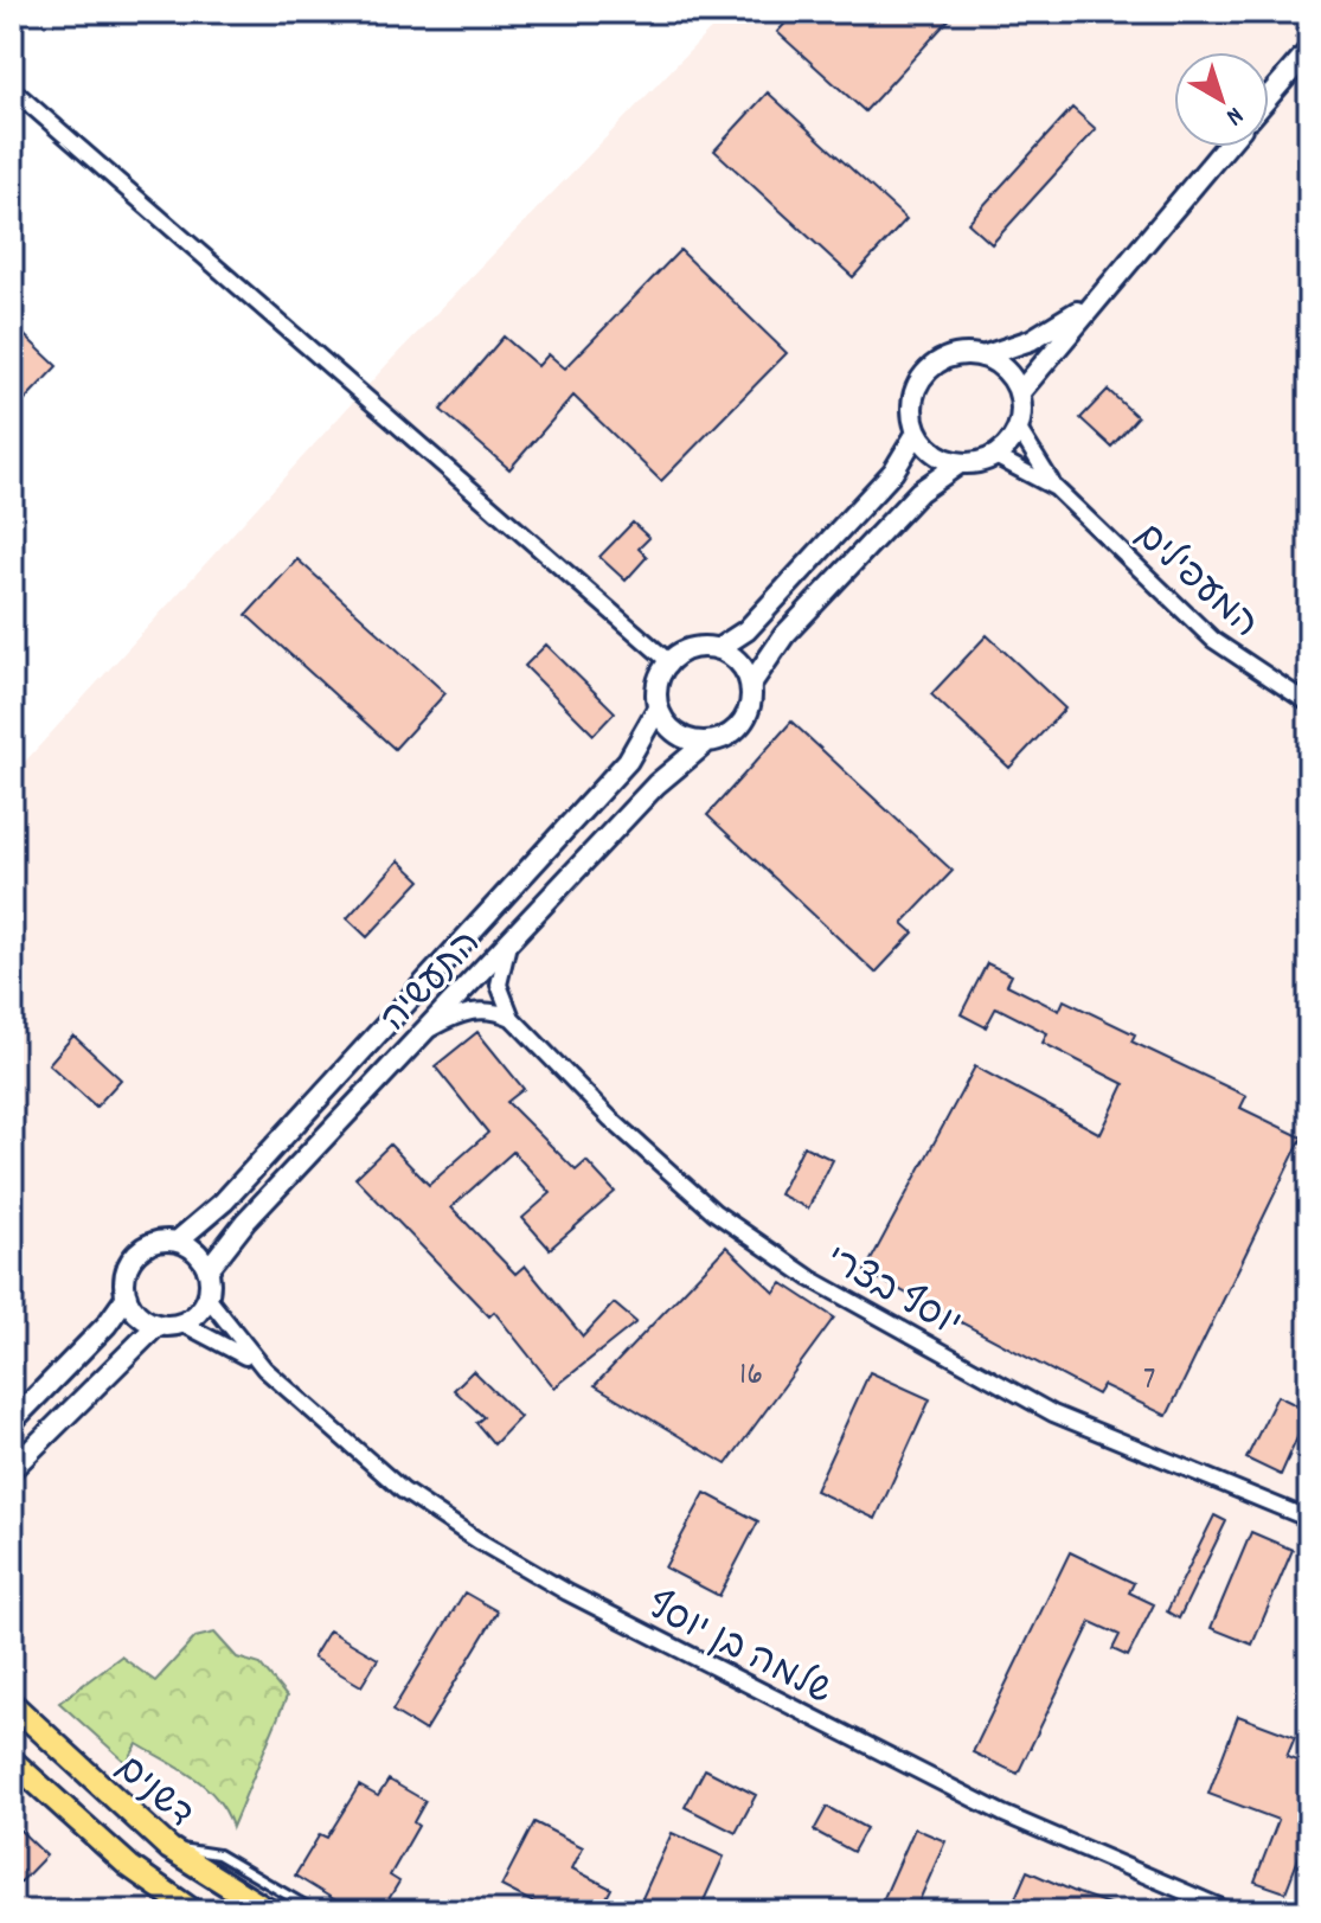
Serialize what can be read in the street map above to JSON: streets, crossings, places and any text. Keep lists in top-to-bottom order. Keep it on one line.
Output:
{"streets":{"main road":["דשנים"],"street":["המעפילים","התעשיה","יוסף בצרי","שלמה בן יוסף"]},"crossings":[["התעשיה","שלמה בן יוסף"]],"house_numbers":["16","7"],"north":"bottom right"}
